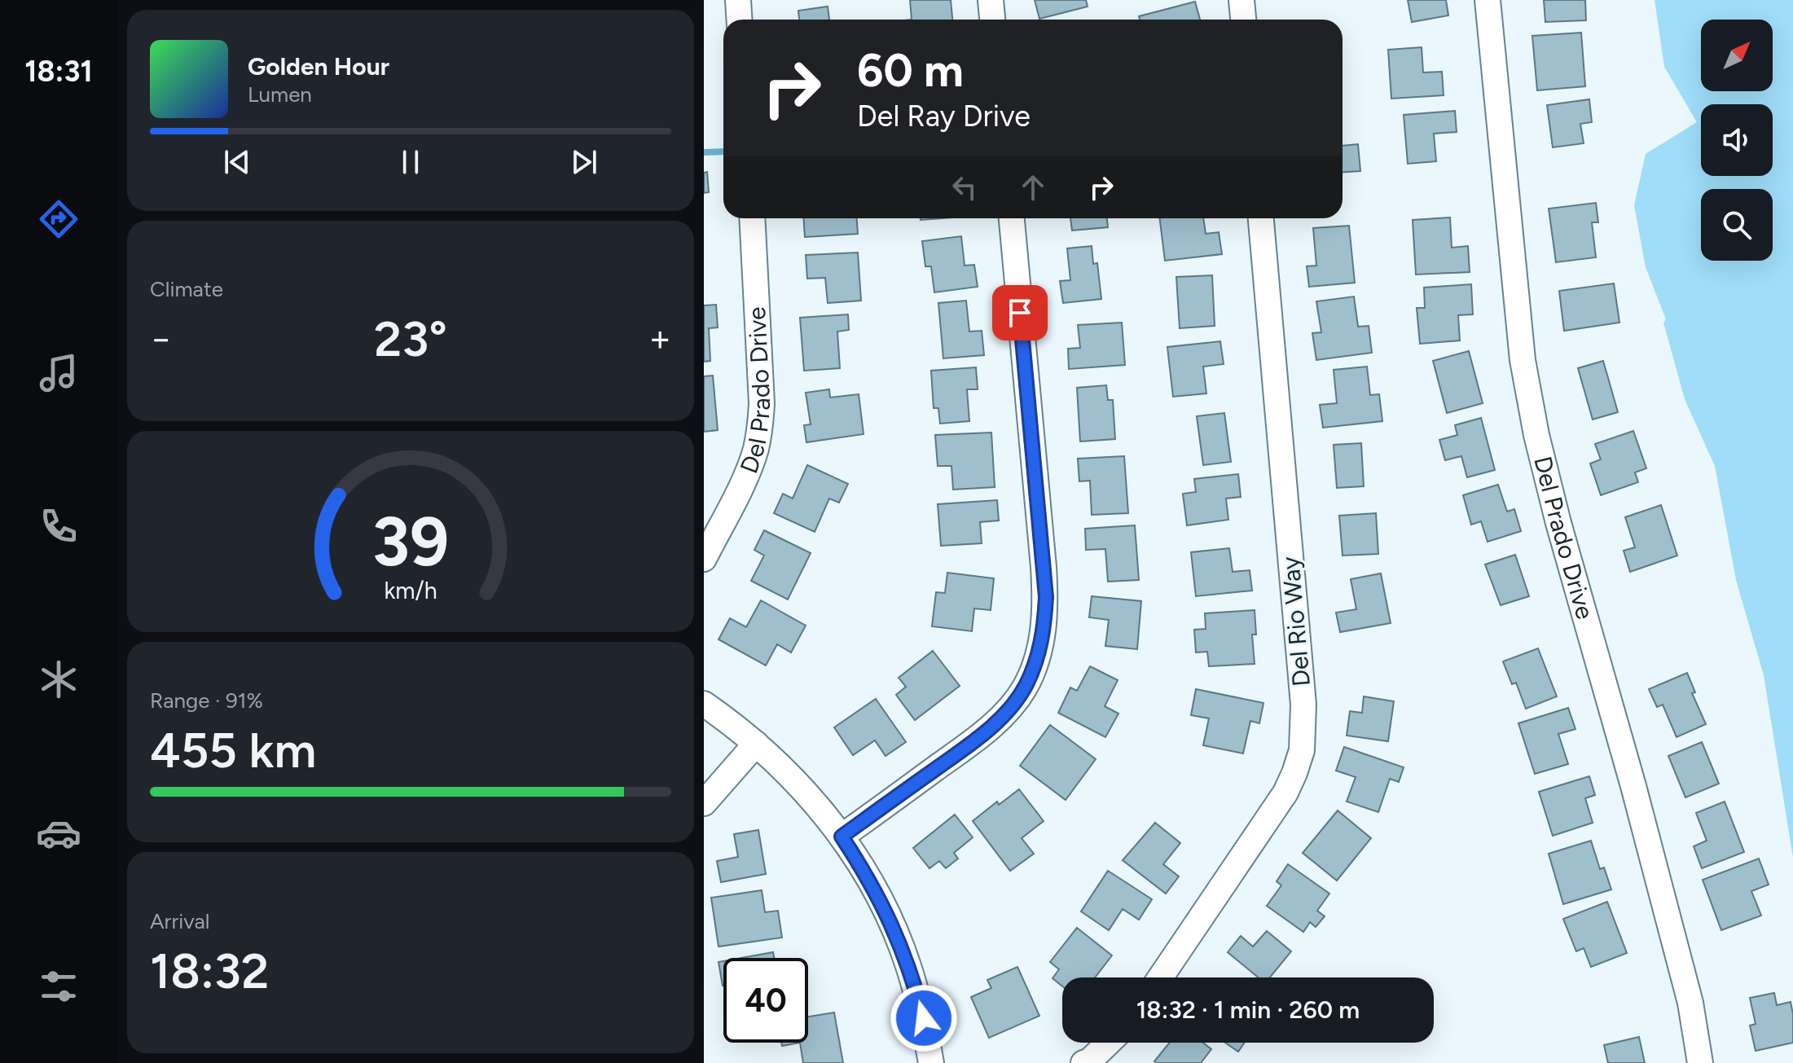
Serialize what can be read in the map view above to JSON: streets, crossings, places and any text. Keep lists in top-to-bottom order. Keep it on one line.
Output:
{"streets":{"street":["Del Prado Drive","Del Rio Way"]},"north":"top right","page":{"tabs":"18:31","turn":["60 m","Del Ray Drive"],"song":["Golden Hour","Lumen"],"tile":["Climate",["Range · 91%","455 km"],["Arrival","18:32"]],"heat":["−","23°","+"],"limit":"40","trip":"18:32 · 1 min · 260 m","gauge":["39","km/h"]}}
